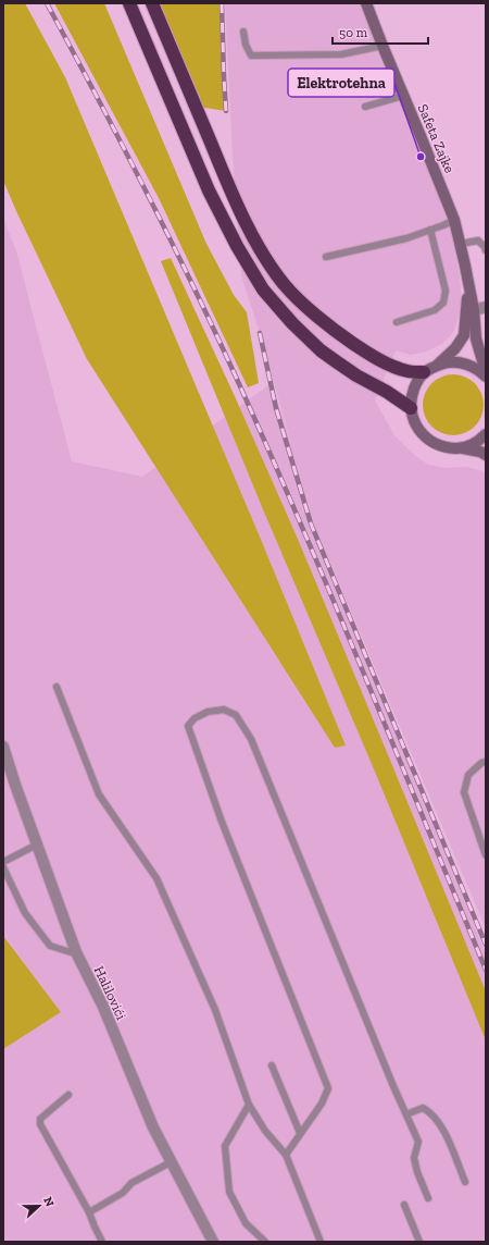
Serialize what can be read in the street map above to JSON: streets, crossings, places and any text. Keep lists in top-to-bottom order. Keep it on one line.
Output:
{"streets":{"main road":["Safeta Zajke"],"street":["Halilovići"]},"places":["Elektrotehna"],"scale_bar":"50 m","north":"right"}
